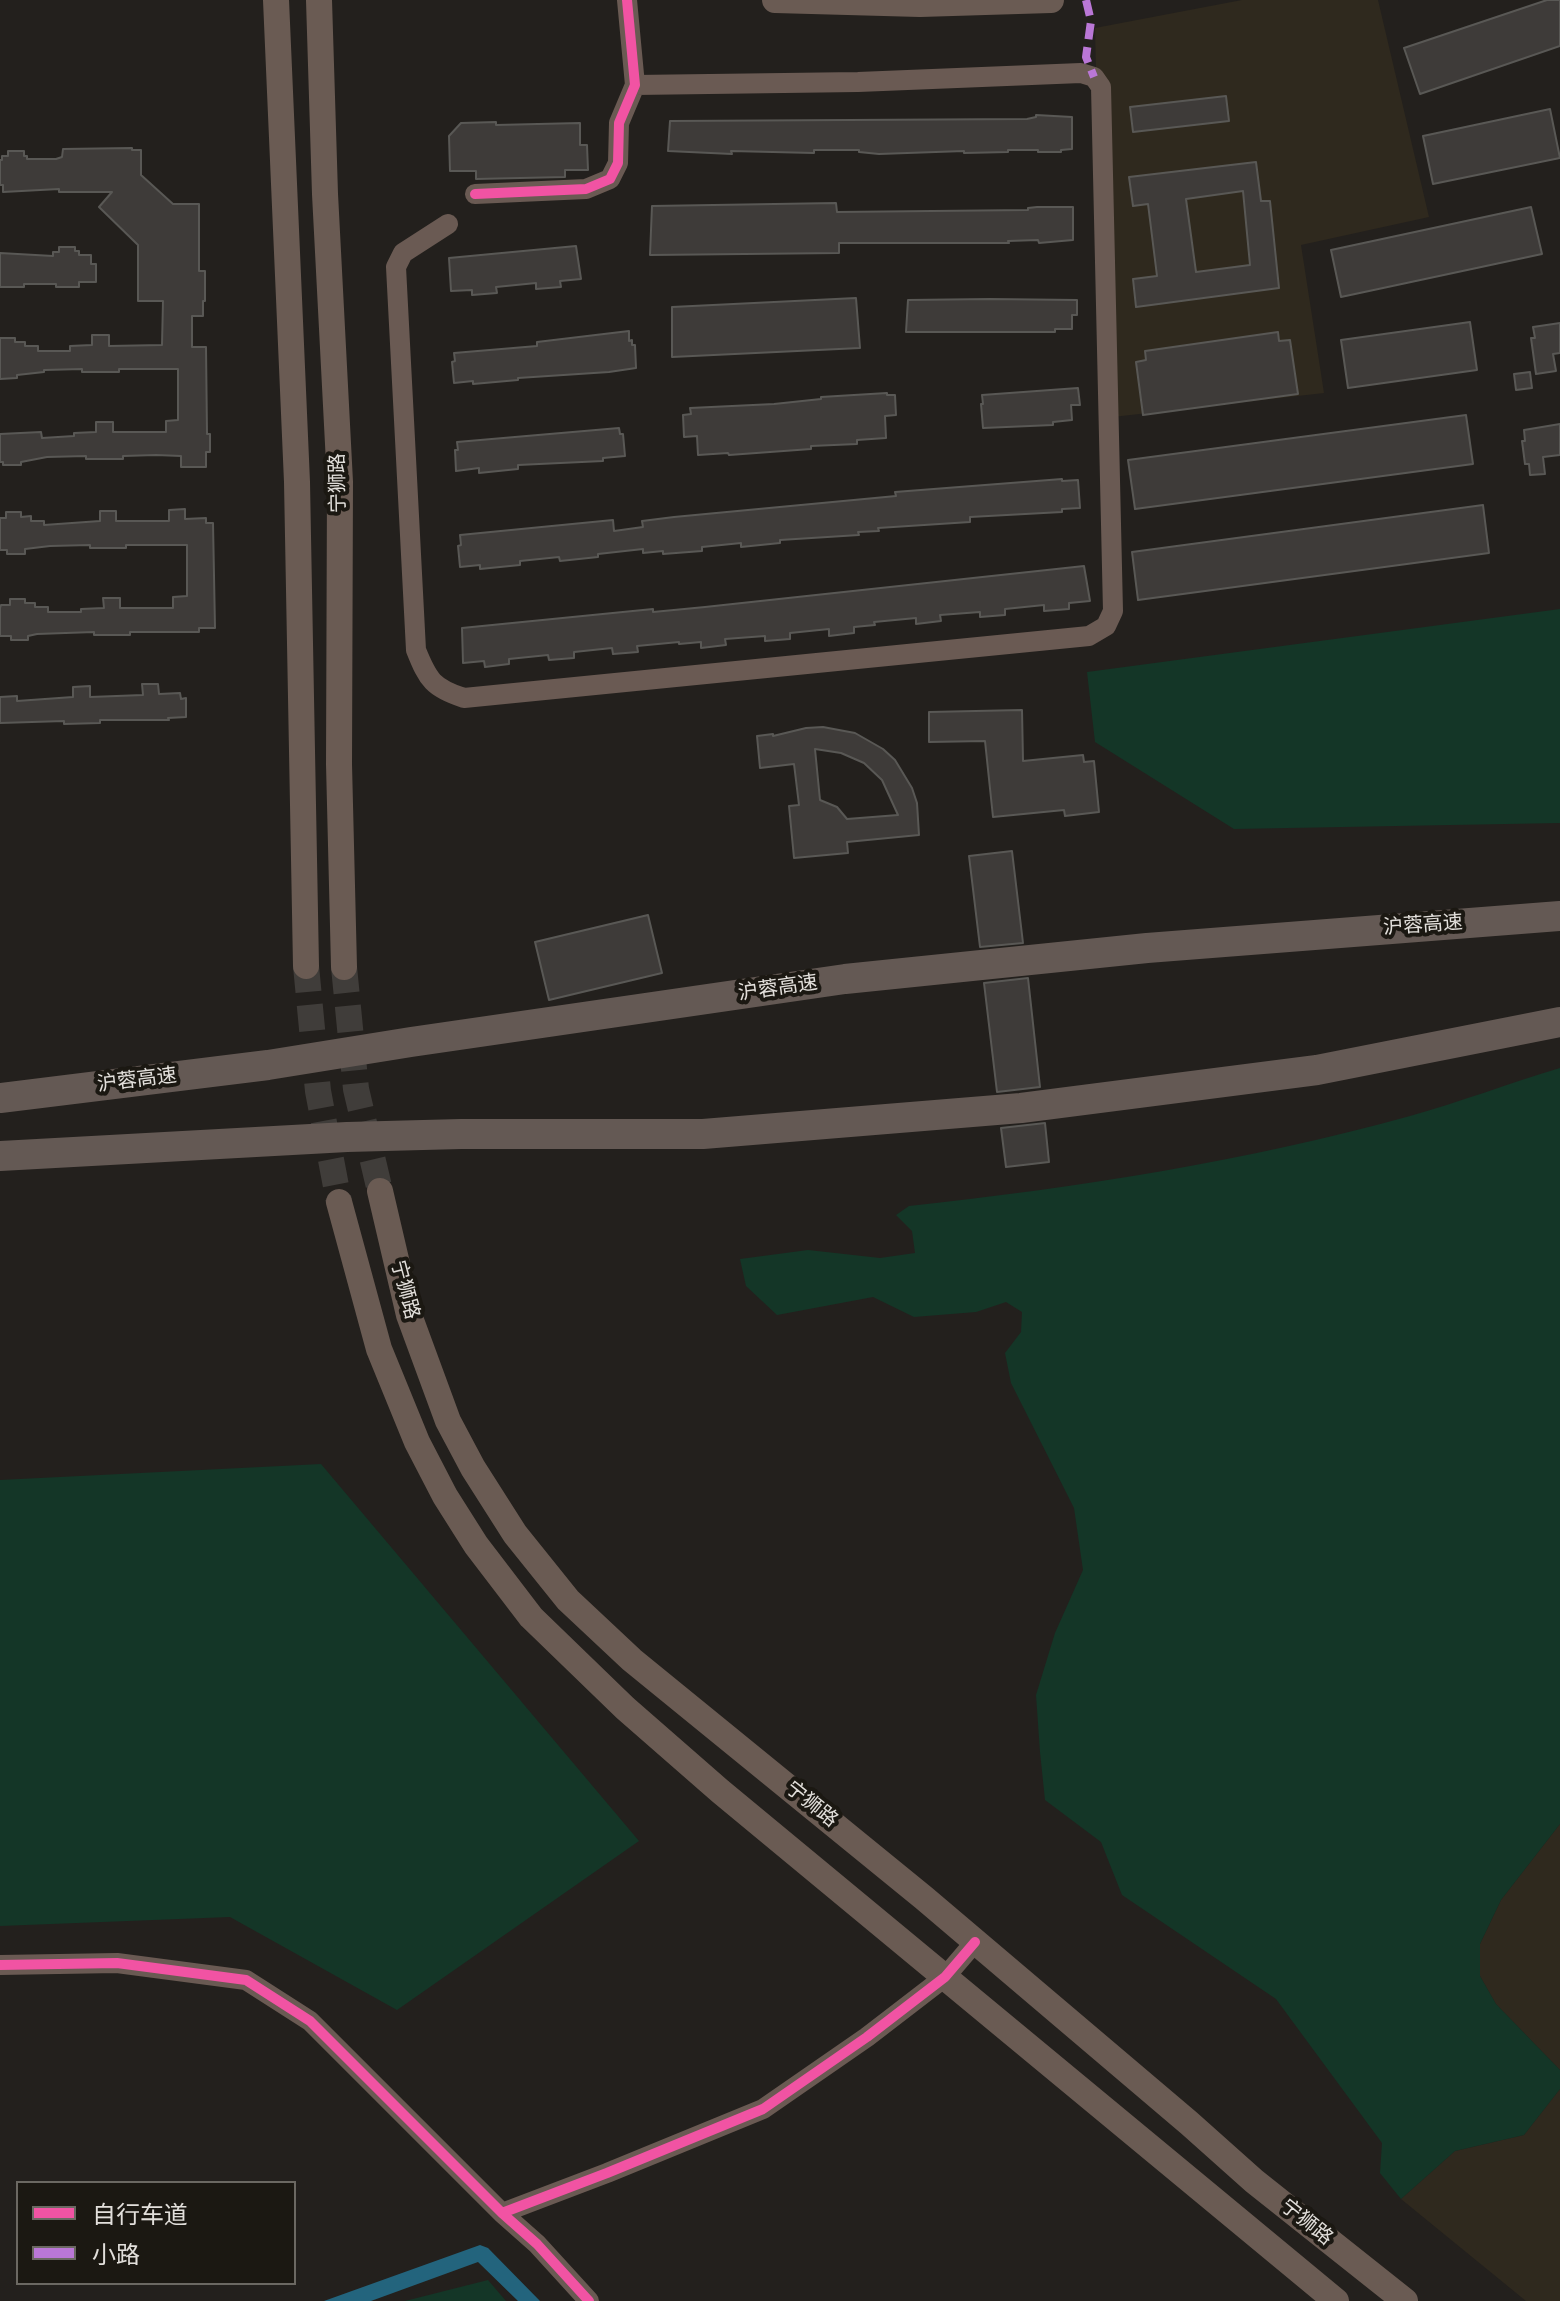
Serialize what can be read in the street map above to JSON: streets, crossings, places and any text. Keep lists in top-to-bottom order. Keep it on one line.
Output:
{"streets":{"highway":["沪蓉高速"],"main road":["宁狮路"]},"legend":["自行车道","小路"]}
